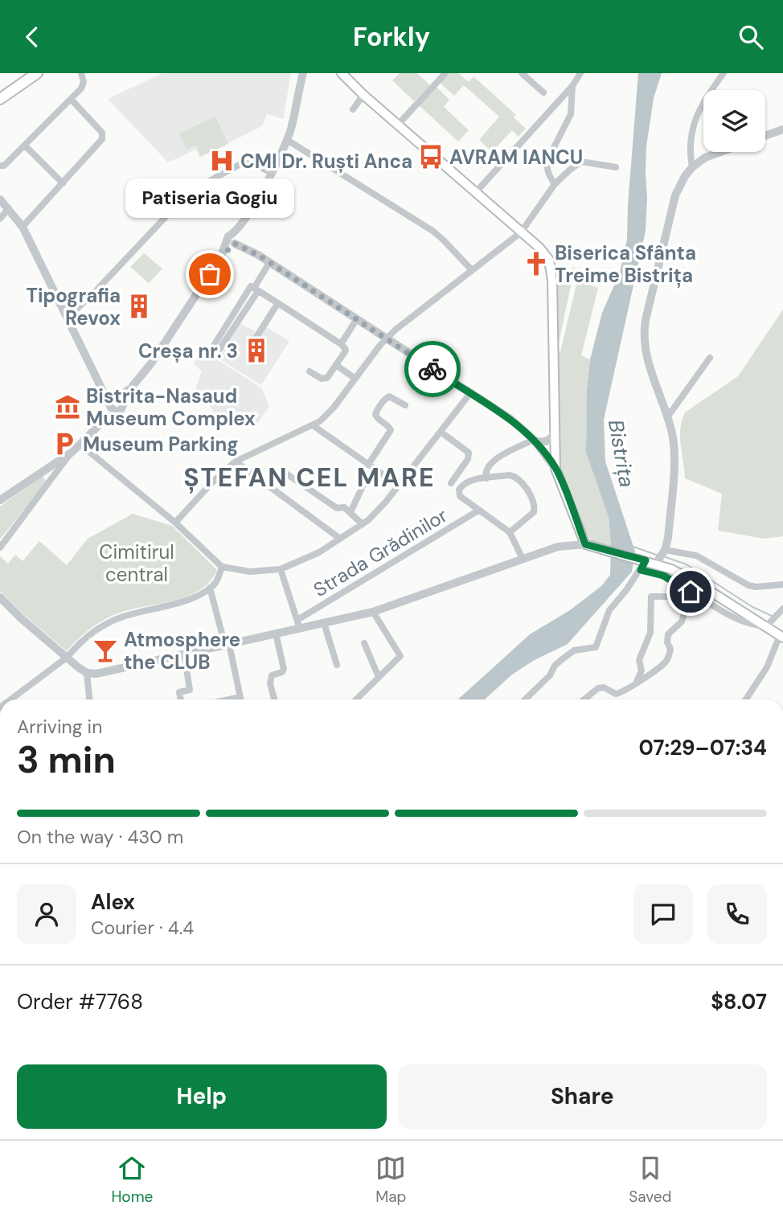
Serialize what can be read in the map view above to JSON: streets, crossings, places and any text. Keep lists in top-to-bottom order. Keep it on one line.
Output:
{"streets":{"street":["Strada Grădinilor"]},"districts":["ȘTEFAN CEL MARE"],"water":["Bistrița"],"parks":["Cimitirul central"],"places":{"bus stop":["AVRAM IANCU"],"hospital":["CMI Dr. Ruști Anca"],"church":["Biserica Sfânta Treime Bistrița"],"other":["Patiseria Gogiu"],"building":["Tipografia Revox","Creșa nr. 3"],"museum":["Bistrita-Nasaud Museum Complex"],"parking":["Museum Parking"],"bar":["Atmosphere the CLUB"]},"page":{"header":"Forkly","bubble":"Patiseria Gogiu","heading":["3 min","Arriving in","07:29–07:34"],"panel":["Alex","Courier · 4.4","Order #7768","$8.07"],"bar":"On the way · 430 m","buttons":["Help","Share"],"tabs":["Home","Map","Saved"]}}
